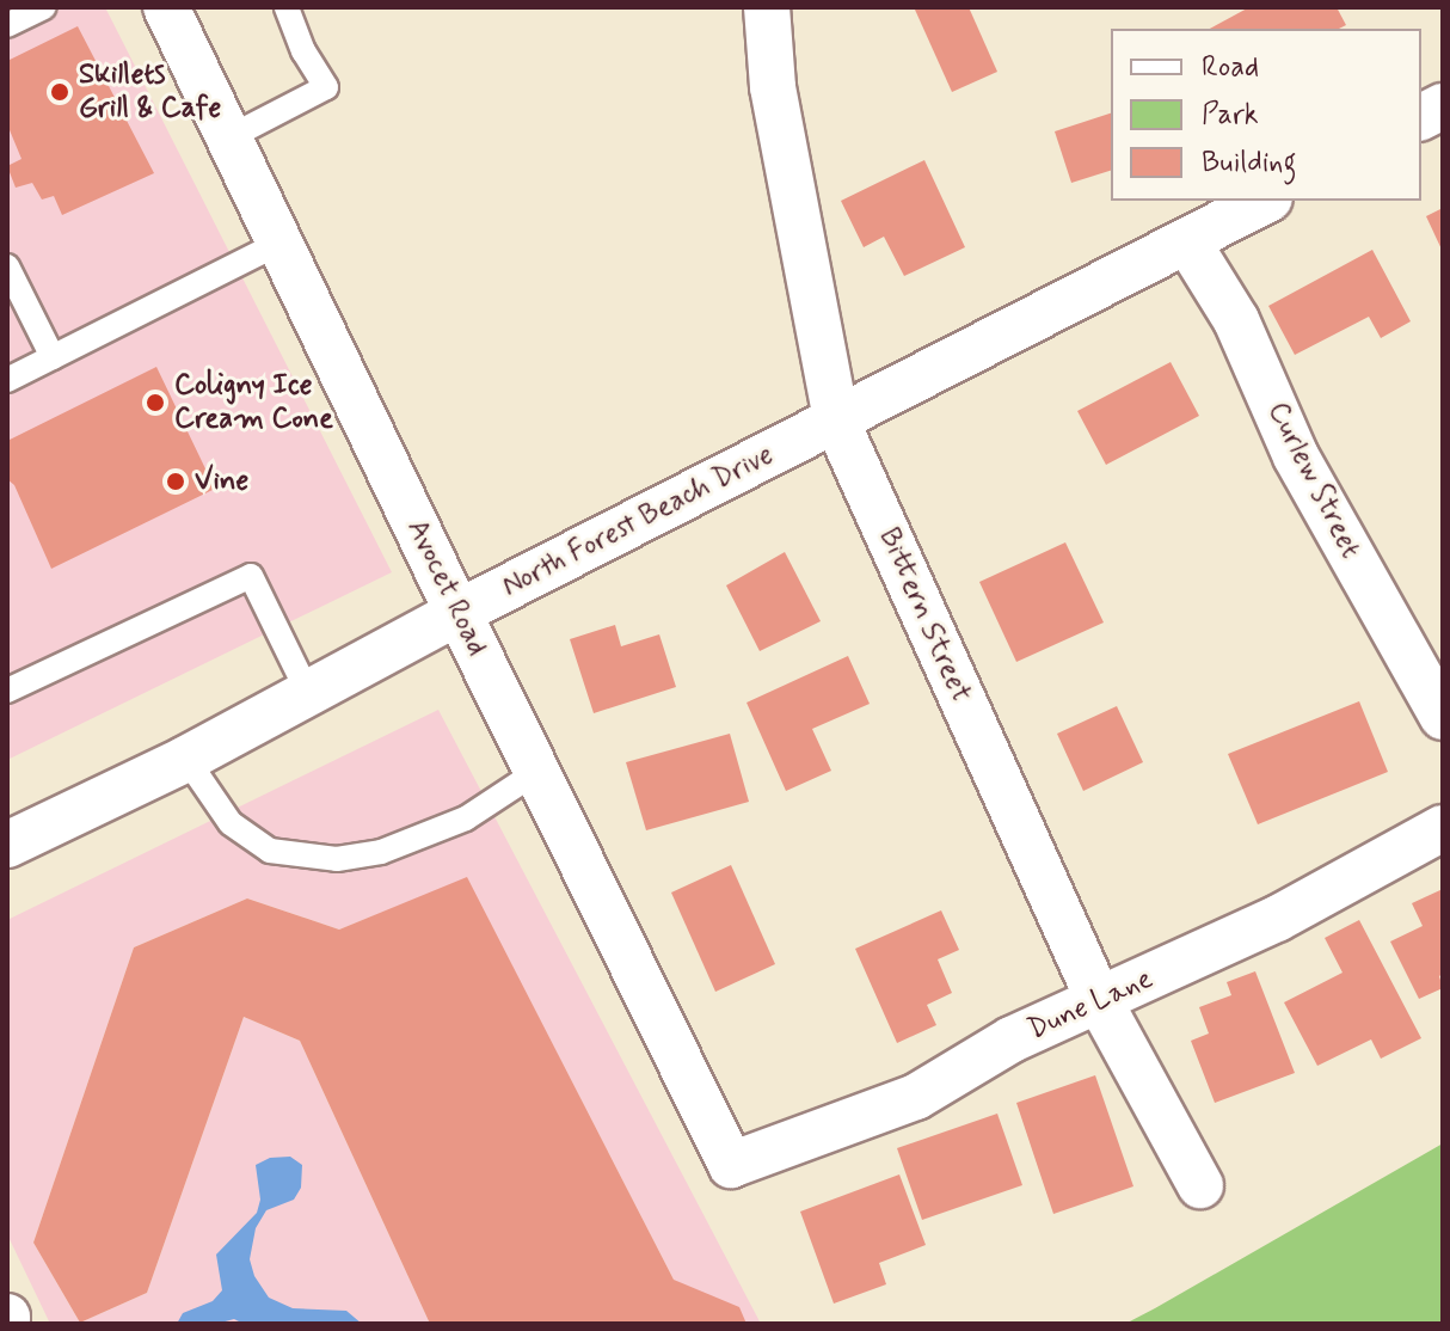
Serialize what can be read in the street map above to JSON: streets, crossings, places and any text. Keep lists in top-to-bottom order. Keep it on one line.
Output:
{"streets":{"street":["Curlew Street","North Forest Beach Drive","Avocet Road","Bittern Street","Dune Lane"]},"crossings":[["Curlew Street","North Forest Beach Drive"],["North Forest Beach Drive","Avocet Road"],["North Forest Beach Drive","Bittern Street"],["Avocet Road","Dune Lane"],["Bittern Street","Dune Lane"]],"places":["Skillets Grill & Cafe","Coligny Ice Cream Cone","Vine"],"legend":["Road","Park","Building"]}
